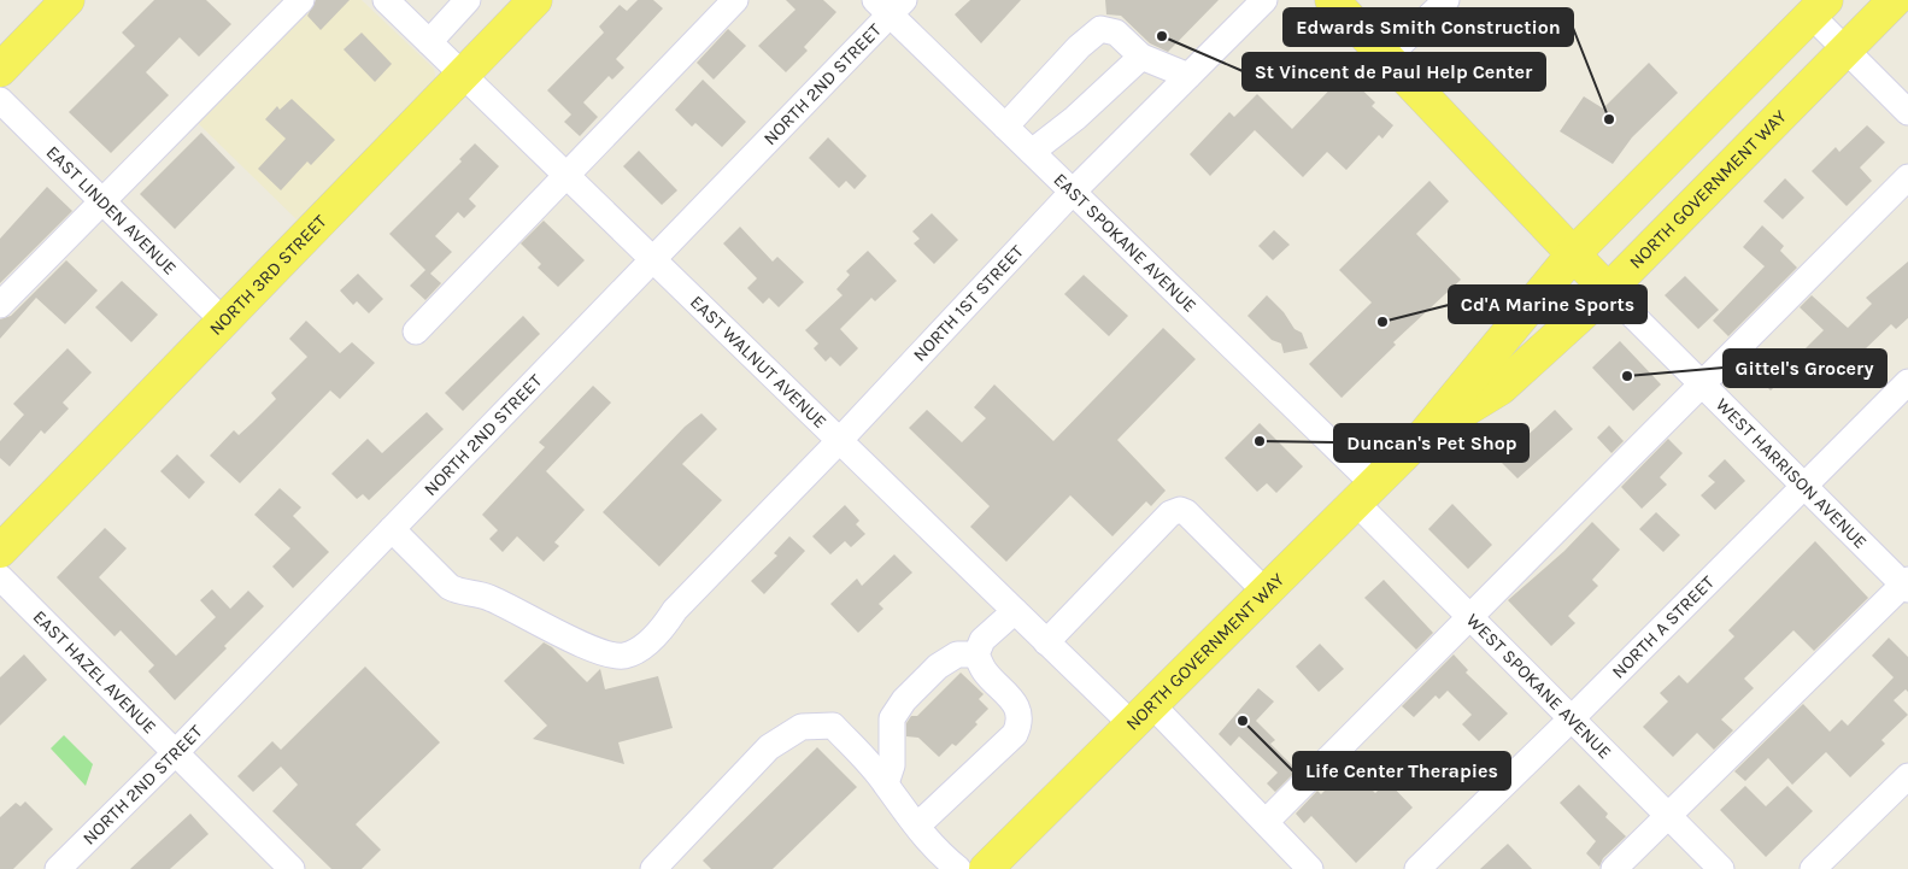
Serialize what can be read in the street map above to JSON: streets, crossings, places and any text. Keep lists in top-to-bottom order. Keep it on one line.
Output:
{"streets":{"main road":["NORTH GOVERNMENT WAY","NORTH 3RD STREET","WEST HARRISON AVENUE"],"street":["NORTH 2ND STREET","EAST LINDEN AVENUE","EAST SPOKANE AVENUE","NORTH 1ST STREET","EAST WALNUT AVENUE","NORTH A STREET","EAST HAZEL AVENUE","WEST SPOKANE AVENUE"]},"crossings":[["NORTH 2ND STREET","EAST SPOKANE AVENUE"],["NORTH 2ND STREET","NORTH 1ST STREET"],["NORTH 2ND STREET","EAST WALNUT AVENUE"],["NORTH 2ND STREET","EAST HAZEL AVENUE"],["NORTH GOVERNMENT WAY","EAST SPOKANE AVENUE"],["NORTH GOVERNMENT WAY","EAST WALNUT AVENUE"],["NORTH GOVERNMENT WAY","WEST HARRISON AVENUE"],["NORTH GOVERNMENT WAY","WEST SPOKANE AVENUE"],["EAST LINDEN AVENUE","NORTH 3RD STREET"],["EAST SPOKANE AVENUE","NORTH 1ST STREET"],["EAST SPOKANE AVENUE","WEST SPOKANE AVENUE"],["NORTH 3RD STREET","EAST WALNUT AVENUE"],["NORTH 1ST STREET","EAST WALNUT AVENUE"],["WEST HARRISON AVENUE","NORTH A STREET"],["NORTH A STREET","WEST SPOKANE AVENUE"]],"places":["St Vincent de Paul Help Center","Edwards Smith Construction","Cd'A Marine Sports","Gittel's Grocery","Duncan's Pet Shop","Life Center Therapies"]}
